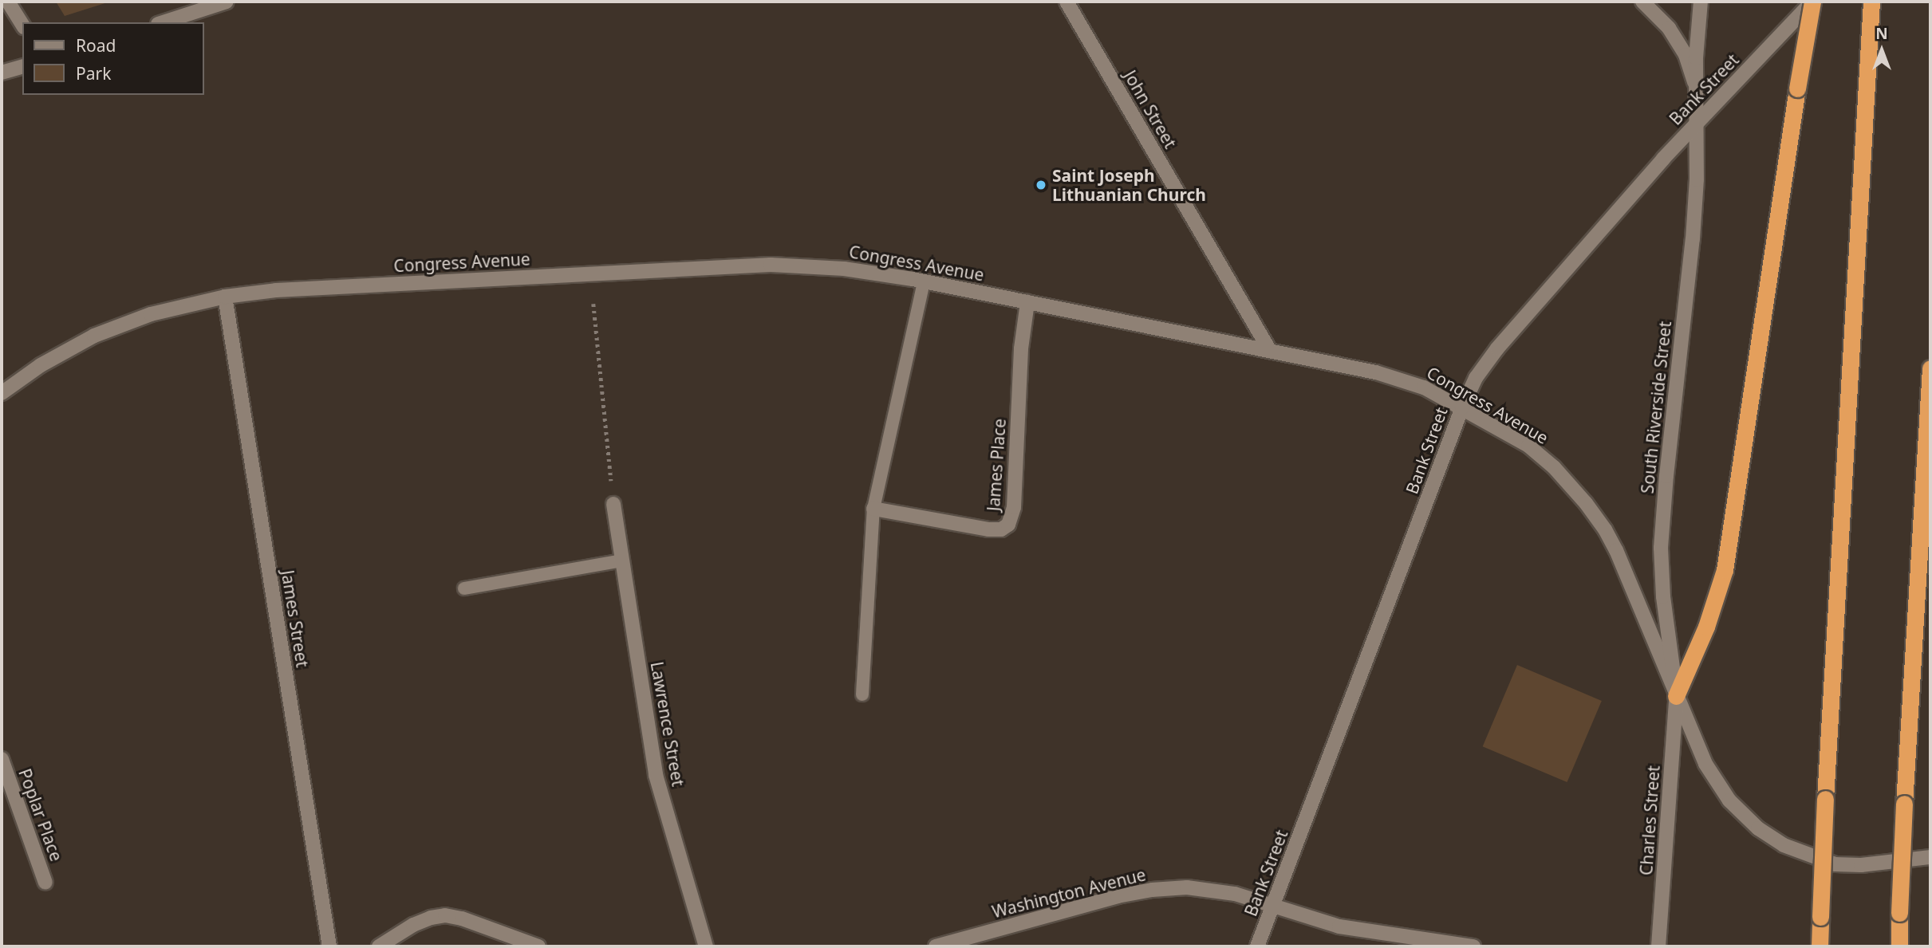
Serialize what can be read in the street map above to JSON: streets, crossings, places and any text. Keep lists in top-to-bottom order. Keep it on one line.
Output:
{"streets":{"street":["Bank Street","John Street","Congress Avenue","South Riverside Street","James Place","James Street","Lawrence Street","Poplar Place","Charles Street","Washington Avenue"]},"crossings":[["Bank Street","Congress Avenue"],["Bank Street","South Riverside Street"],["Bank Street","Washington Avenue"],["John Street","Congress Avenue"],["Congress Avenue","South Riverside Street"],["Congress Avenue","James Place"],["Congress Avenue","James Street"],["Congress Avenue","Charles Street"],["South Riverside Street","Charles Street"]],"places":["Saint Joseph Lithuanian Church"],"legend":["Road","Park"],"north":"top"}
